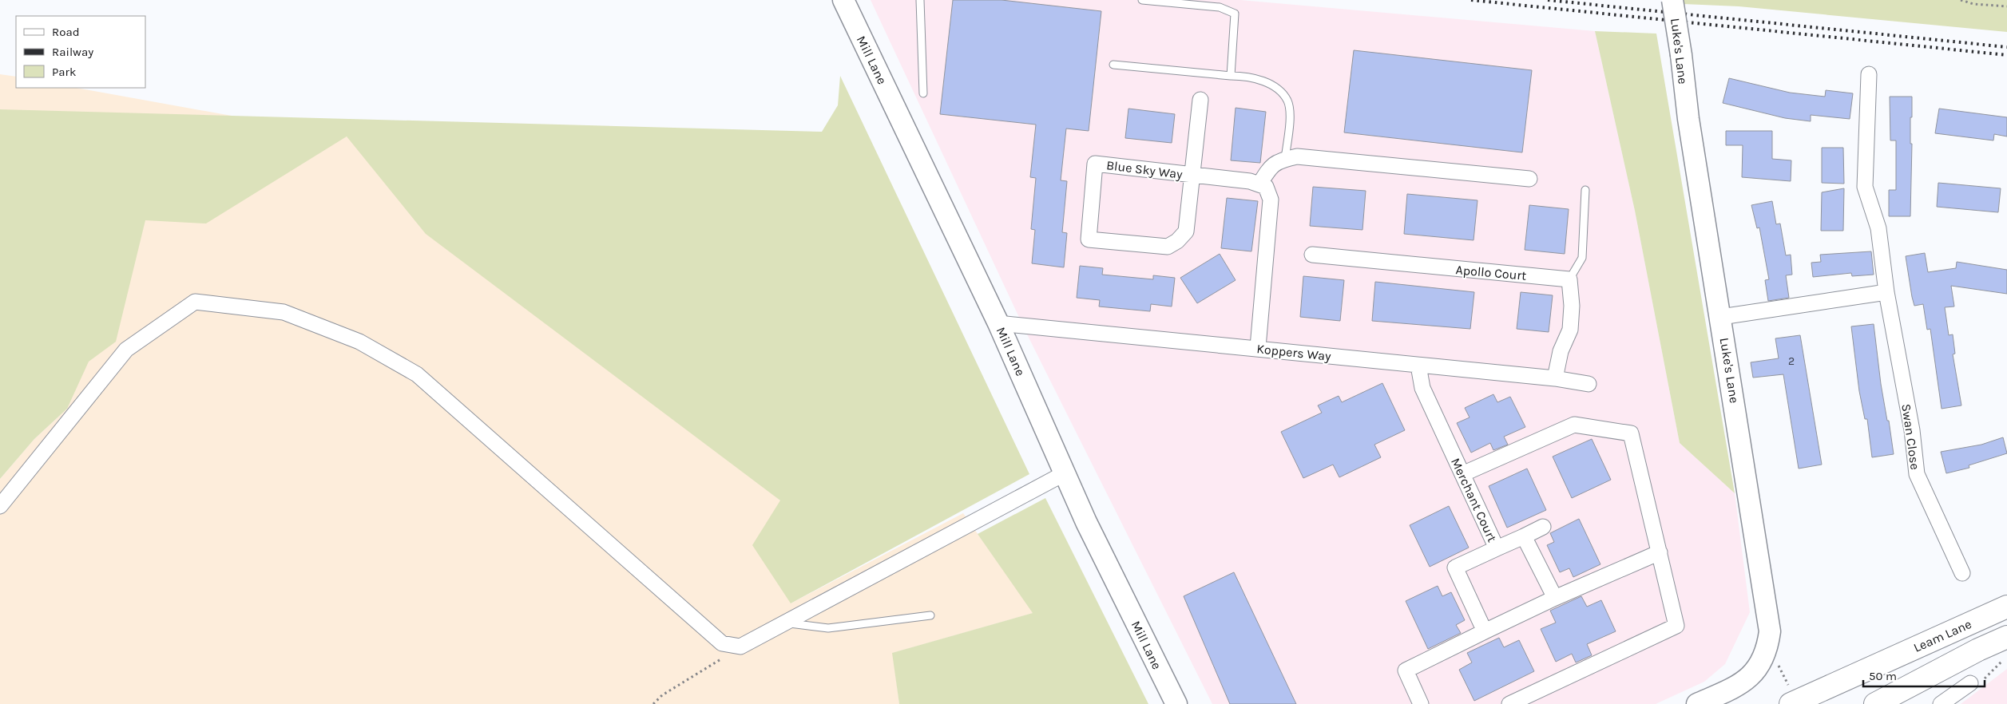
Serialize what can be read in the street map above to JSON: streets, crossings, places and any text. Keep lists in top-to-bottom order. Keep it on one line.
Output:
{"streets":{"highway":["Leam Lane"],"main road":["Luke's Lane","Mill Lane"],"street":["Blue Sky Way","Apollo Court","Koppers Way","Swan Close","Merchant Court"]},"crossings":[["Mill Lane","Koppers Way"],["Koppers Way","Merchant Court"]],"house_numbers":["2"],"legend":["Road","Railway","Park"],"scale_bar":"50 m"}
